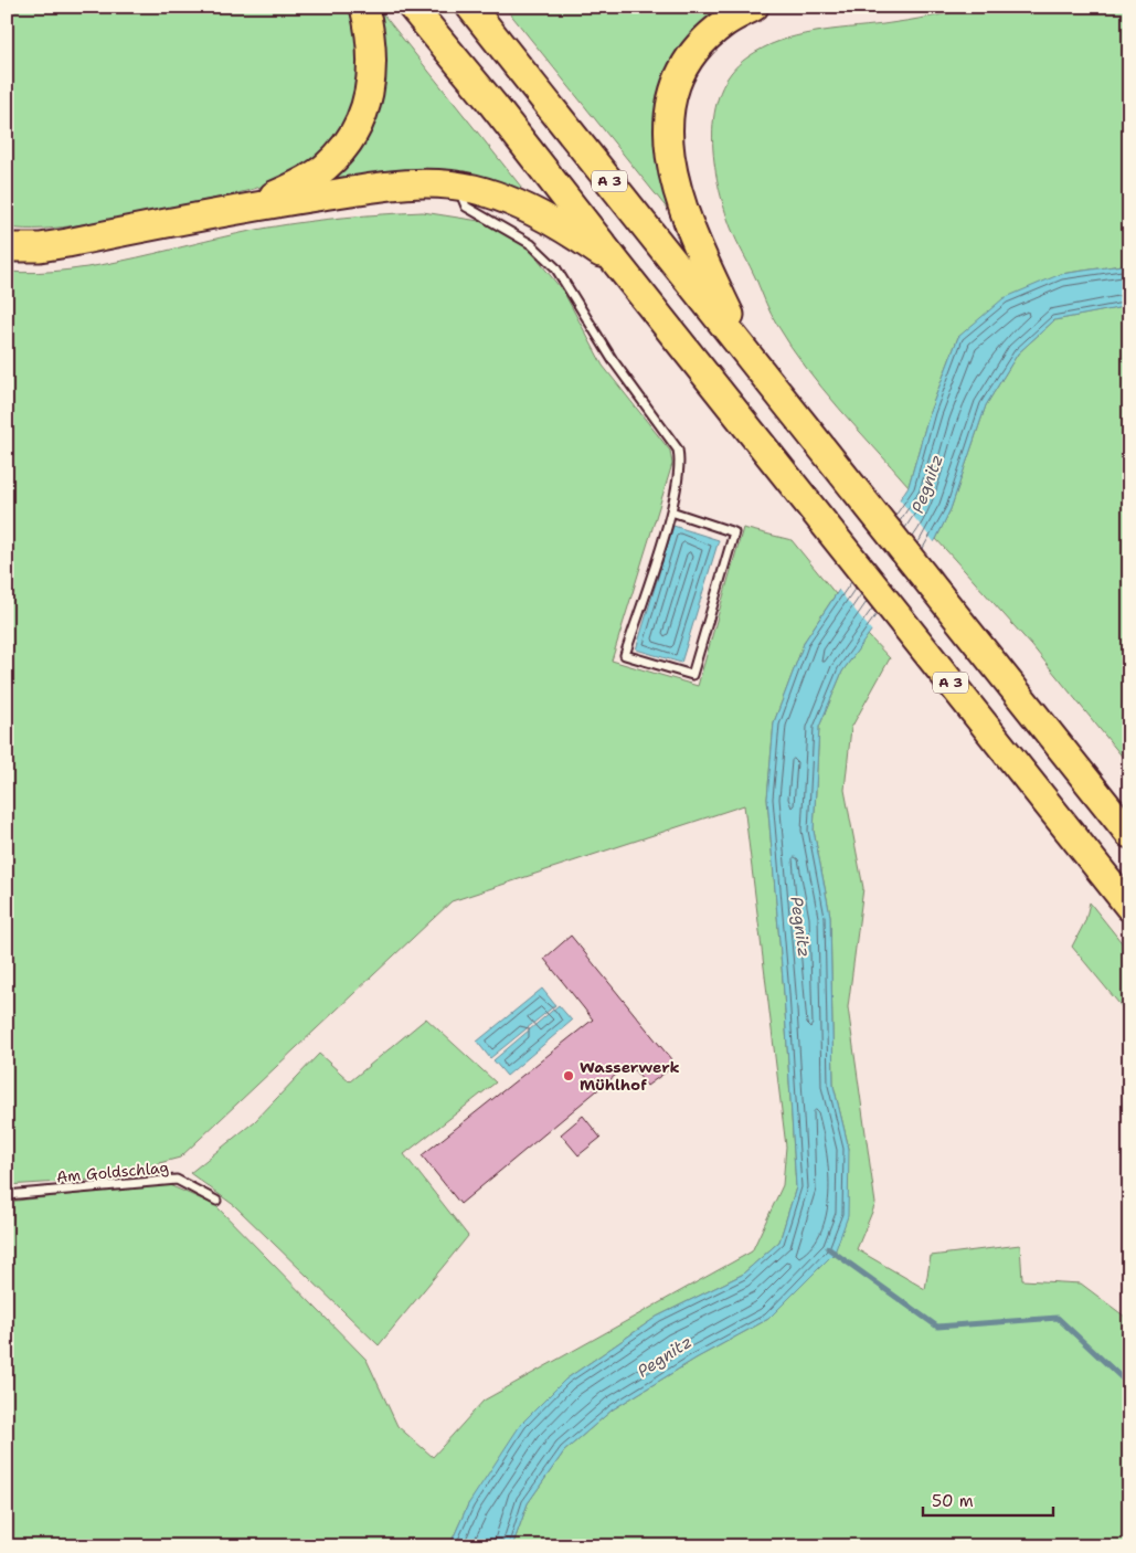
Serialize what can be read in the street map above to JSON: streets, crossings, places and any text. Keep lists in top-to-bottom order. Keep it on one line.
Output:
{"streets":{"highway":["A 3"],"lane":["Am Goldschlag"]},"water":["Pegnitz"],"places":["Wasserwerk Mühlhof"],"scale_bar":"50 m"}
